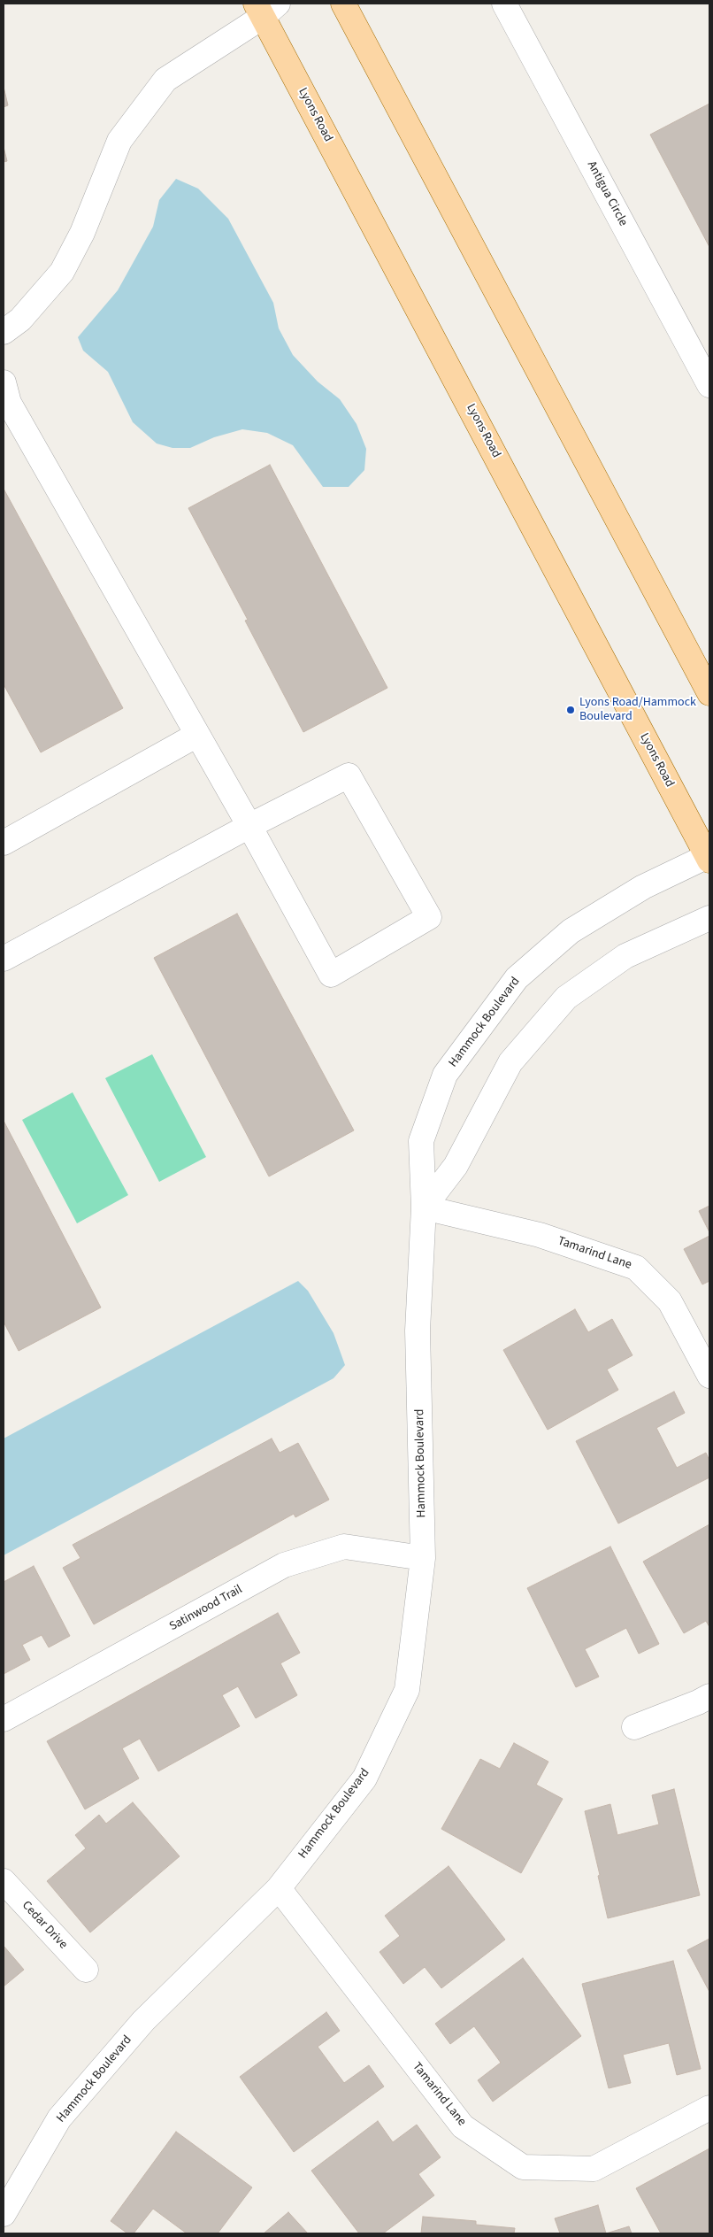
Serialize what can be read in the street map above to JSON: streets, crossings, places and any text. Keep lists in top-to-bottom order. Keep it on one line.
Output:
{"streets":{"main road":["Lyons Road"],"street":["Antigua Circle","Hammock Boulevard","Tamarind Lane","Satinwood Trail","Cedar Drive"]},"crossings":[["Lyons Road","Hammock Boulevard"],["Hammock Boulevard","Tamarind Lane"],["Hammock Boulevard","Satinwood Trail"]],"places":["Lyons Road/Hammock Boulevard"]}
